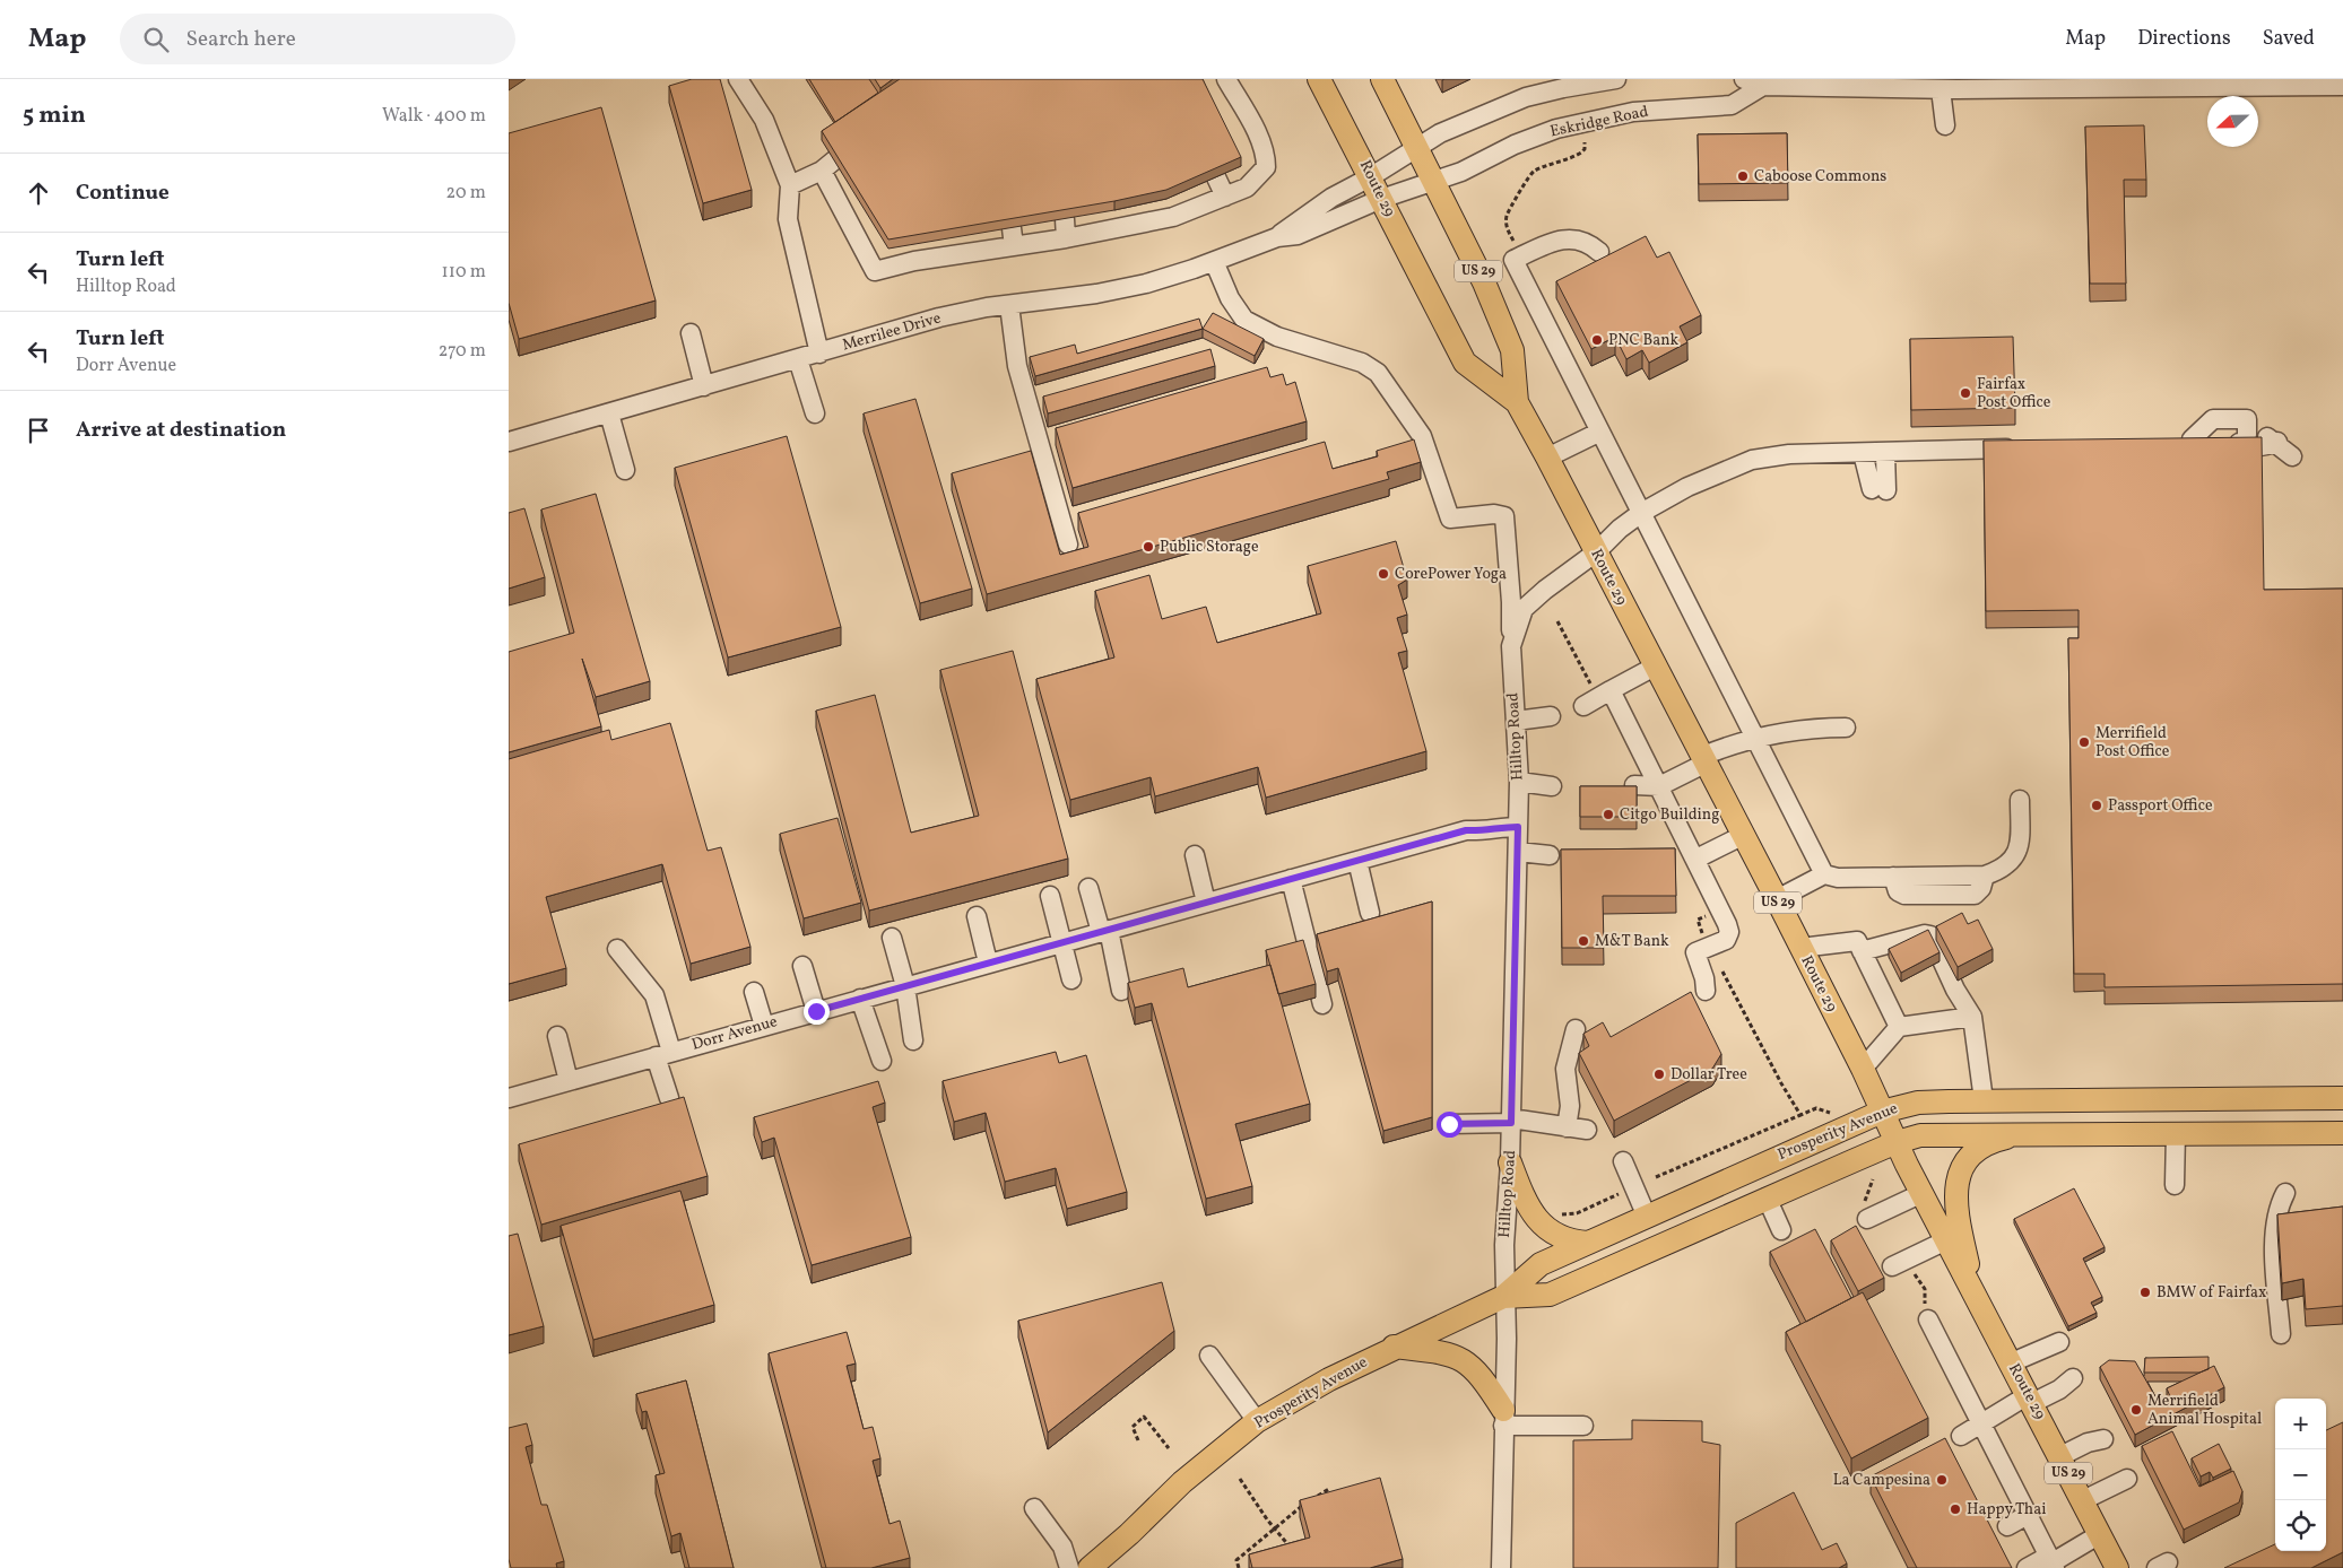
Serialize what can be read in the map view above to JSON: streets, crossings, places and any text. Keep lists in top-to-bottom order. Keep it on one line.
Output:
{"streets":{"main road":["Route 29","US 29","Prosperity Avenue"],"street":["Eskridge Road","Merrilee Drive","Hilltop Road","Dorr Avenue"]},"crossings":[["Eskridge Road","Route 29"],["Eskridge Road","Merrilee Drive"],["Route 29","Merrilee Drive"],["Route 29","Hilltop Road"],["Route 29","Prosperity Avenue"],["Hilltop Road","Dorr Avenue"],["Hilltop Road","Prosperity Avenue"]],"places":["Caboose Commons","PNC Bank","Fairfax Post Office","Public Storage","CorePower Yoga","Merrifield Post Office","Passport Office","Citgo Building","M&T Bank","Dollar Tree","BMW of Fairfax","Merrifield Animal Hospital","La Campesina","Happy Thai"],"north":"left","page":{"header":"Map","search":"Search here","nav":["Map","Directions","Saved"],"heading":["5 min","Walk · 400 m"],"list":[["Continue","20 m"],["Turn left","Hilltop Road","110 m"],["Turn left","Dorr Avenue","270 m"],"Arrive at destination"],"map_buttons":["+","−"]}}
